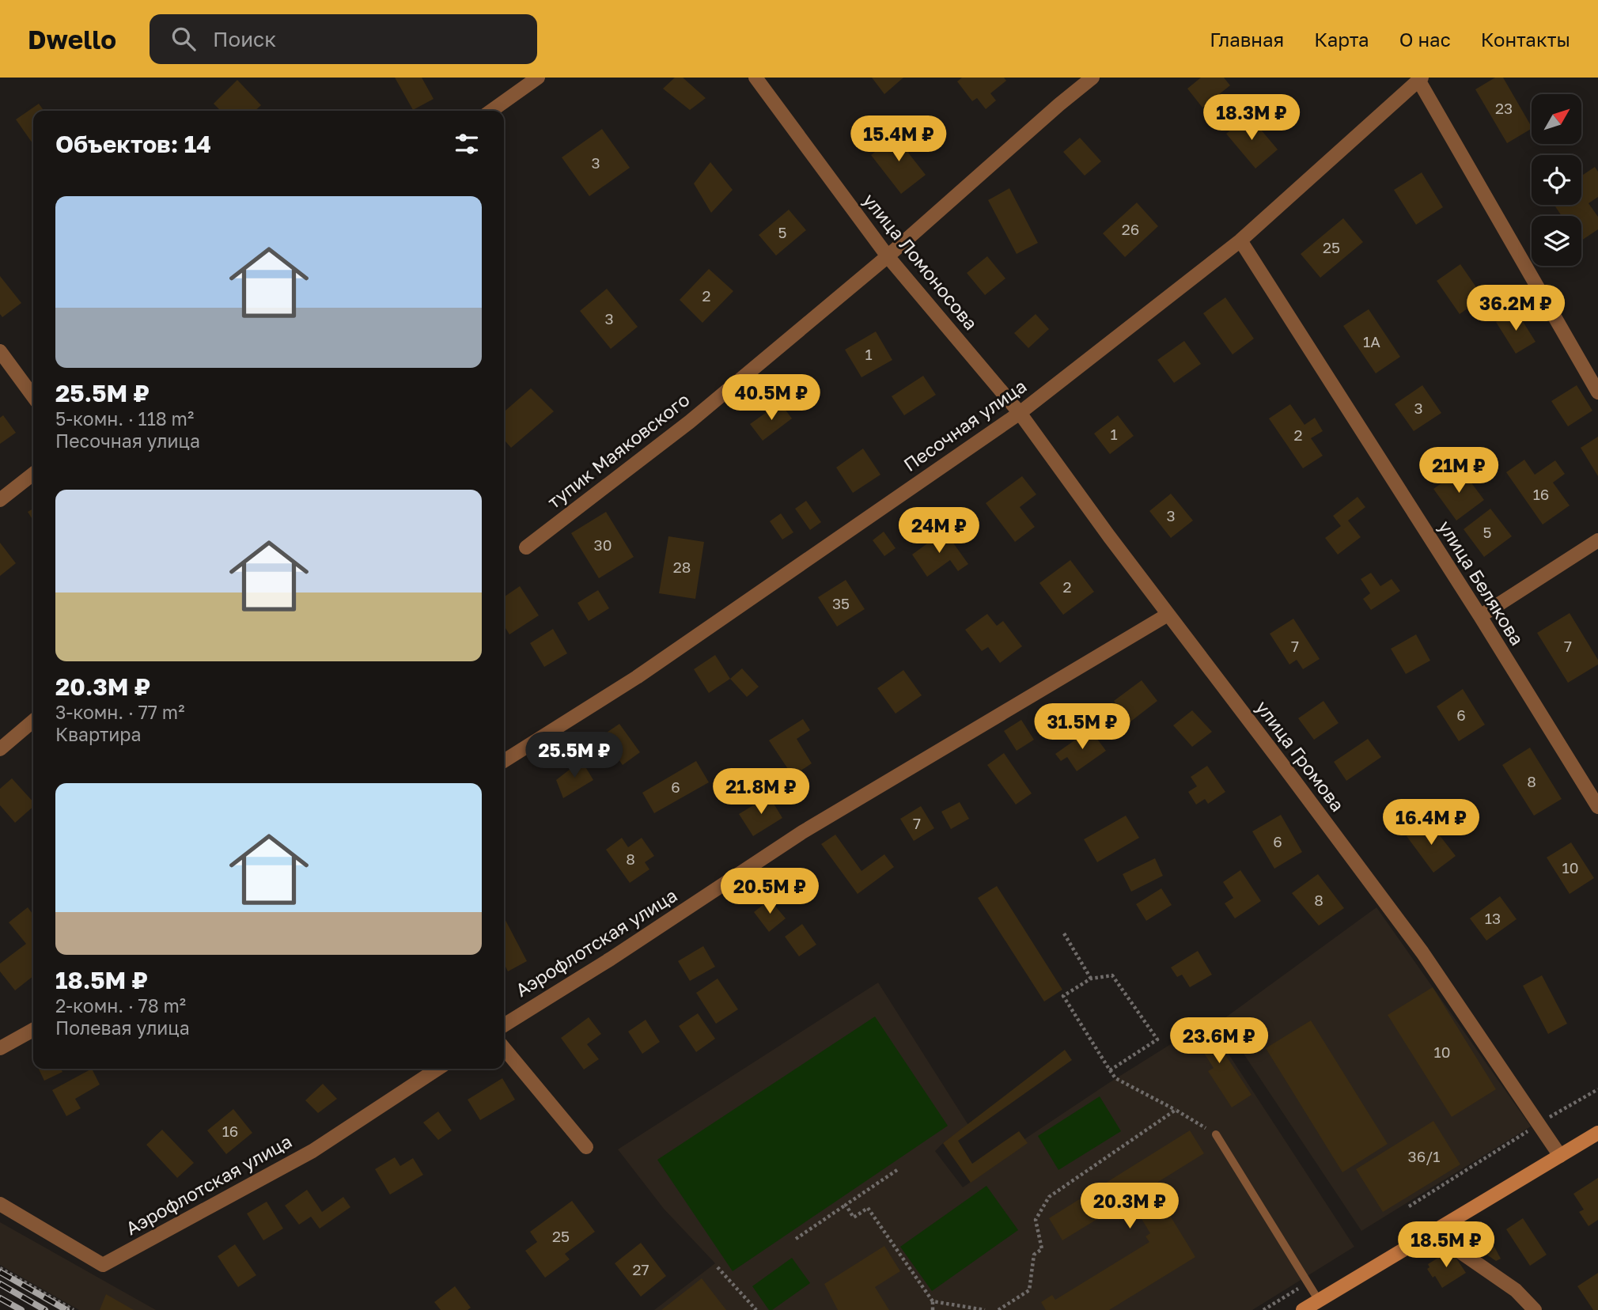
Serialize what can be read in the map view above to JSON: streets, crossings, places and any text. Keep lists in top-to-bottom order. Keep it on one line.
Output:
{"streets":{"street":["улица Ломоносова","Песочная улица","тупик Маяковского","улица Белякова","улица Громова","Аэрофлотская улица"]},"crossings":[["улица Ломоносова","Песочная улица"],["улица Ломоносова","тупик Маяковского"],["улица Ломоносова","улица Громова"],["Песочная улица","улица Белякова"],["Песочная улица","улица Громова"],["улица Громова","Аэрофлотская улица"]],"house_numbers":["23","3","26","5","25","2","3","1А","1","3","1","2","16","3","5","30","28","2","35","7","7","6","8","6","7","6","8","10","8","13","10","16","36/1","25","27"],"north":"top right","page":{"header":"Dwello","search":"Поиск","nav":["Главная","Карта","О нас","Контакты"],"price":["18.3M ₽","15.4M ₽","36.2M ₽","40.5M ₽","21M ₽","24M ₽","31.5M ₽","25.5M ₽","21.8M ₽","16.4M ₽","20.5M ₽","23.6M ₽","20.3M ₽","18.5M ₽"],"heading":"Объектов: 14","list":[{"name":"25.5M ₽","note":"5-комн. · 118 m² · Песочная улица"},{"name":"20.3M ₽","note":"3-комн. · 77 m² · Квартира"},{"name":"18.5M ₽","note":"2-комн. · 78 m² · Полевая улица"}]}}
